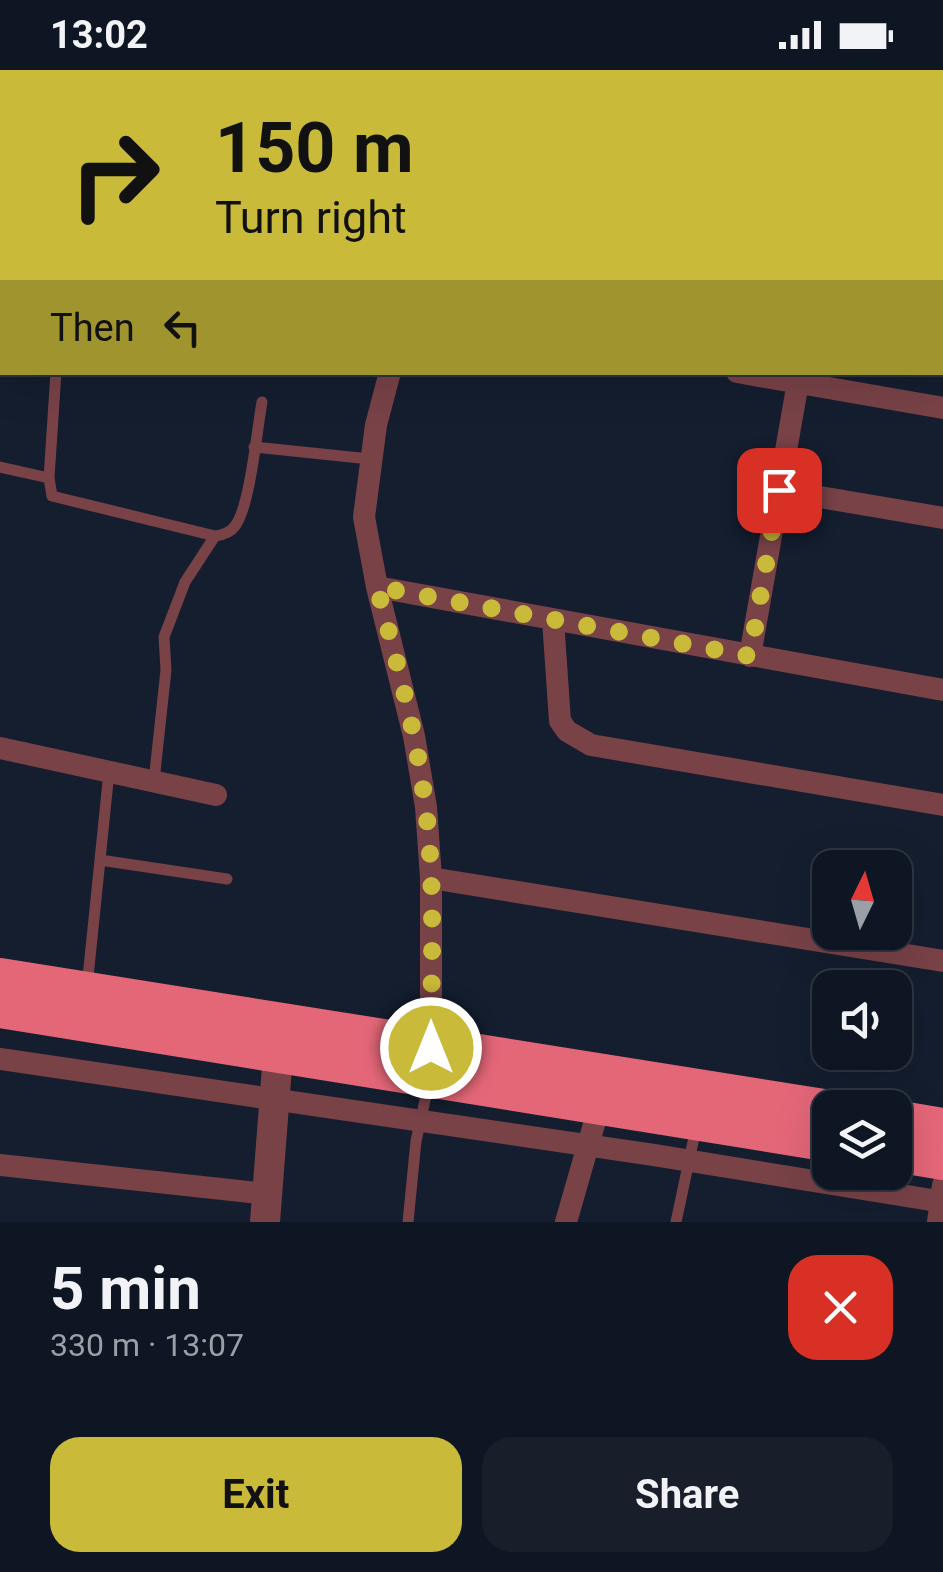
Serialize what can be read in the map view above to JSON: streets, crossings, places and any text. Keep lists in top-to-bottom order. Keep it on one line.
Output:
{"north":"top","page":{"status":"13:02","turn":["150 m","Turn right"],"then":"Then","heading":["5 min","330 m · 13:07"],"buttons":["Exit","Share"]}}
